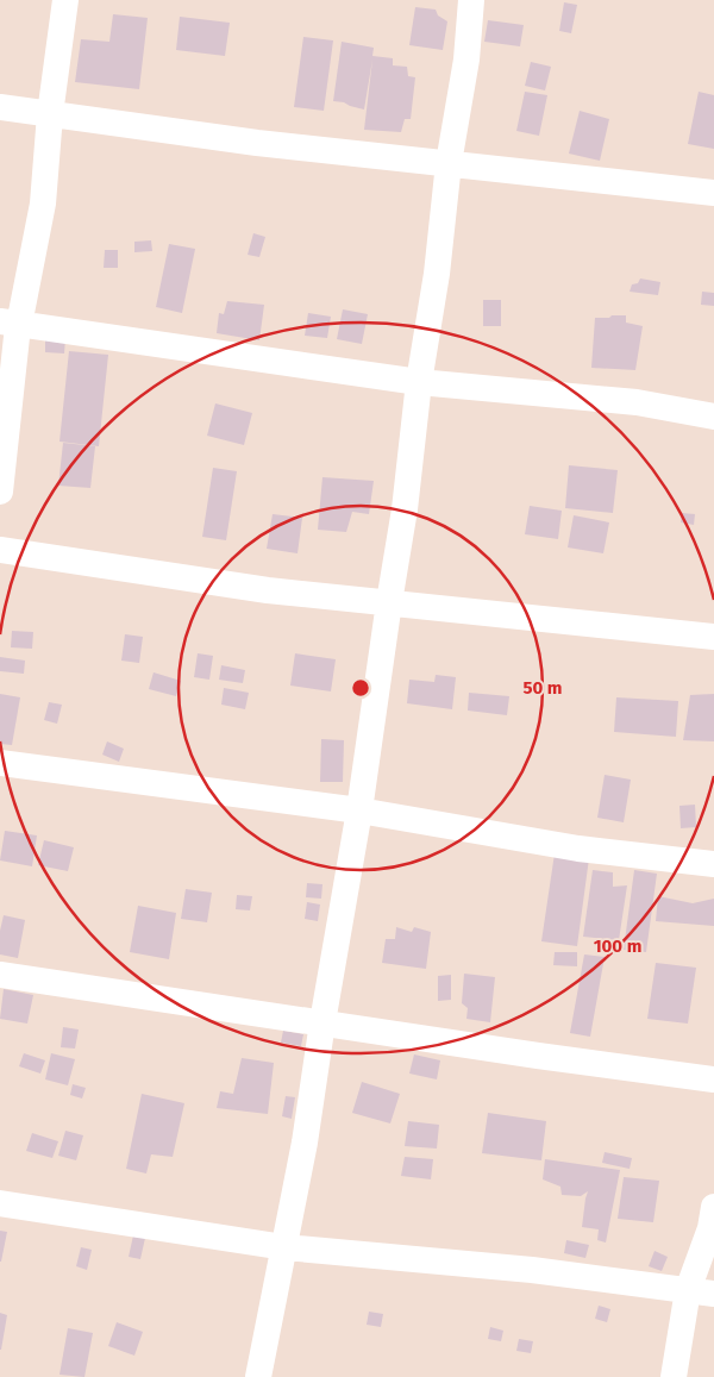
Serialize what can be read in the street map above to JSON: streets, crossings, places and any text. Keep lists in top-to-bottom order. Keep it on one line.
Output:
{"rings":["50 m","100 m"]}
